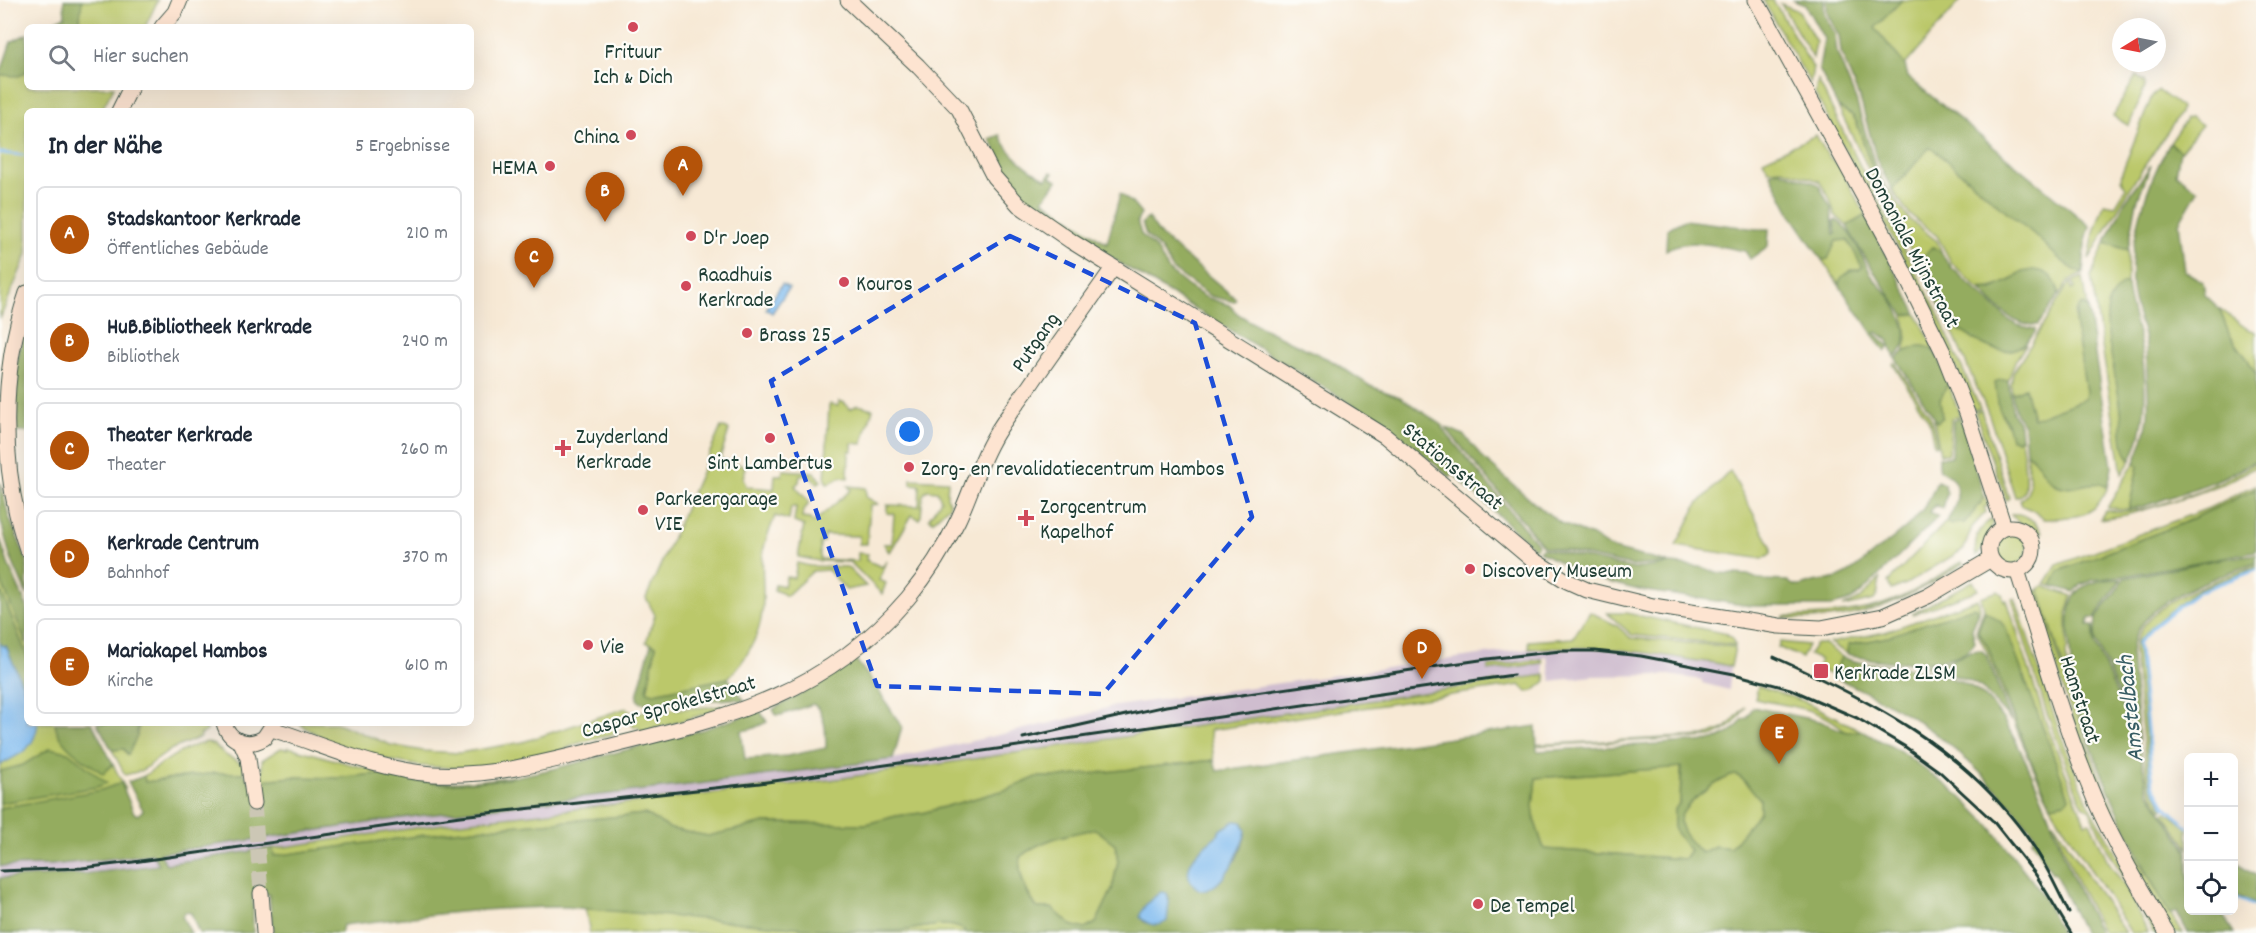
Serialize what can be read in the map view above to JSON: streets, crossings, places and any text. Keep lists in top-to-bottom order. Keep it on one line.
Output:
{"streets":{"main road":["Domaniale Mijnstraat","Putgang","Stationsstraat","Hamstraat","Caspar Sprokelstraat"]},"crossings":[["Domaniale Mijnstraat","Stationsstraat"],["Domaniale Mijnstraat","Hamstraat"],["Putgang","Stationsstraat"],["Putgang","Caspar Sprokelstraat"],["Stationsstraat","Hamstraat"]],"water":["Amstelbach"],"places":{"other":["Frituur Ich & Dich","China","HEMA","D'r Joep","Kouros","Raadhuis Kerkrade","Brass 25","Sint Lambertus","Zorg- en revalidatiecentrum Hambos","Parkeergarage VIE","Discovery Museum","Vie","De Tempel"],"health":["Zuyderland Kerkrade","Zorgcentrum Kapelhof"],"transit":["Kerkrade ZLSM"]},"north":"left","page":{"search":"Hier suchen","heading":["In der Nähe","5 Ergebnisse"],"pins":["A","B","C","D","E"],"list":[{"mark":"A","name":"Stadskantoor Kerkrade","note":"Öffentliches Gebäude","value":"210 m"},{"mark":"B","name":"HuB.Bibliotheek Kerkrade","note":"Bibliothek","value":"240 m"},{"mark":"C","name":"Theater Kerkrade","note":"Theater","value":"260 m"},{"mark":"D","name":"Kerkrade Centrum","note":"Bahnhof","value":"370 m"},{"mark":"E","name":"Mariakapel Hambos","note":"Kirche","value":"610 m"}],"map_buttons":["+","−"]}}
